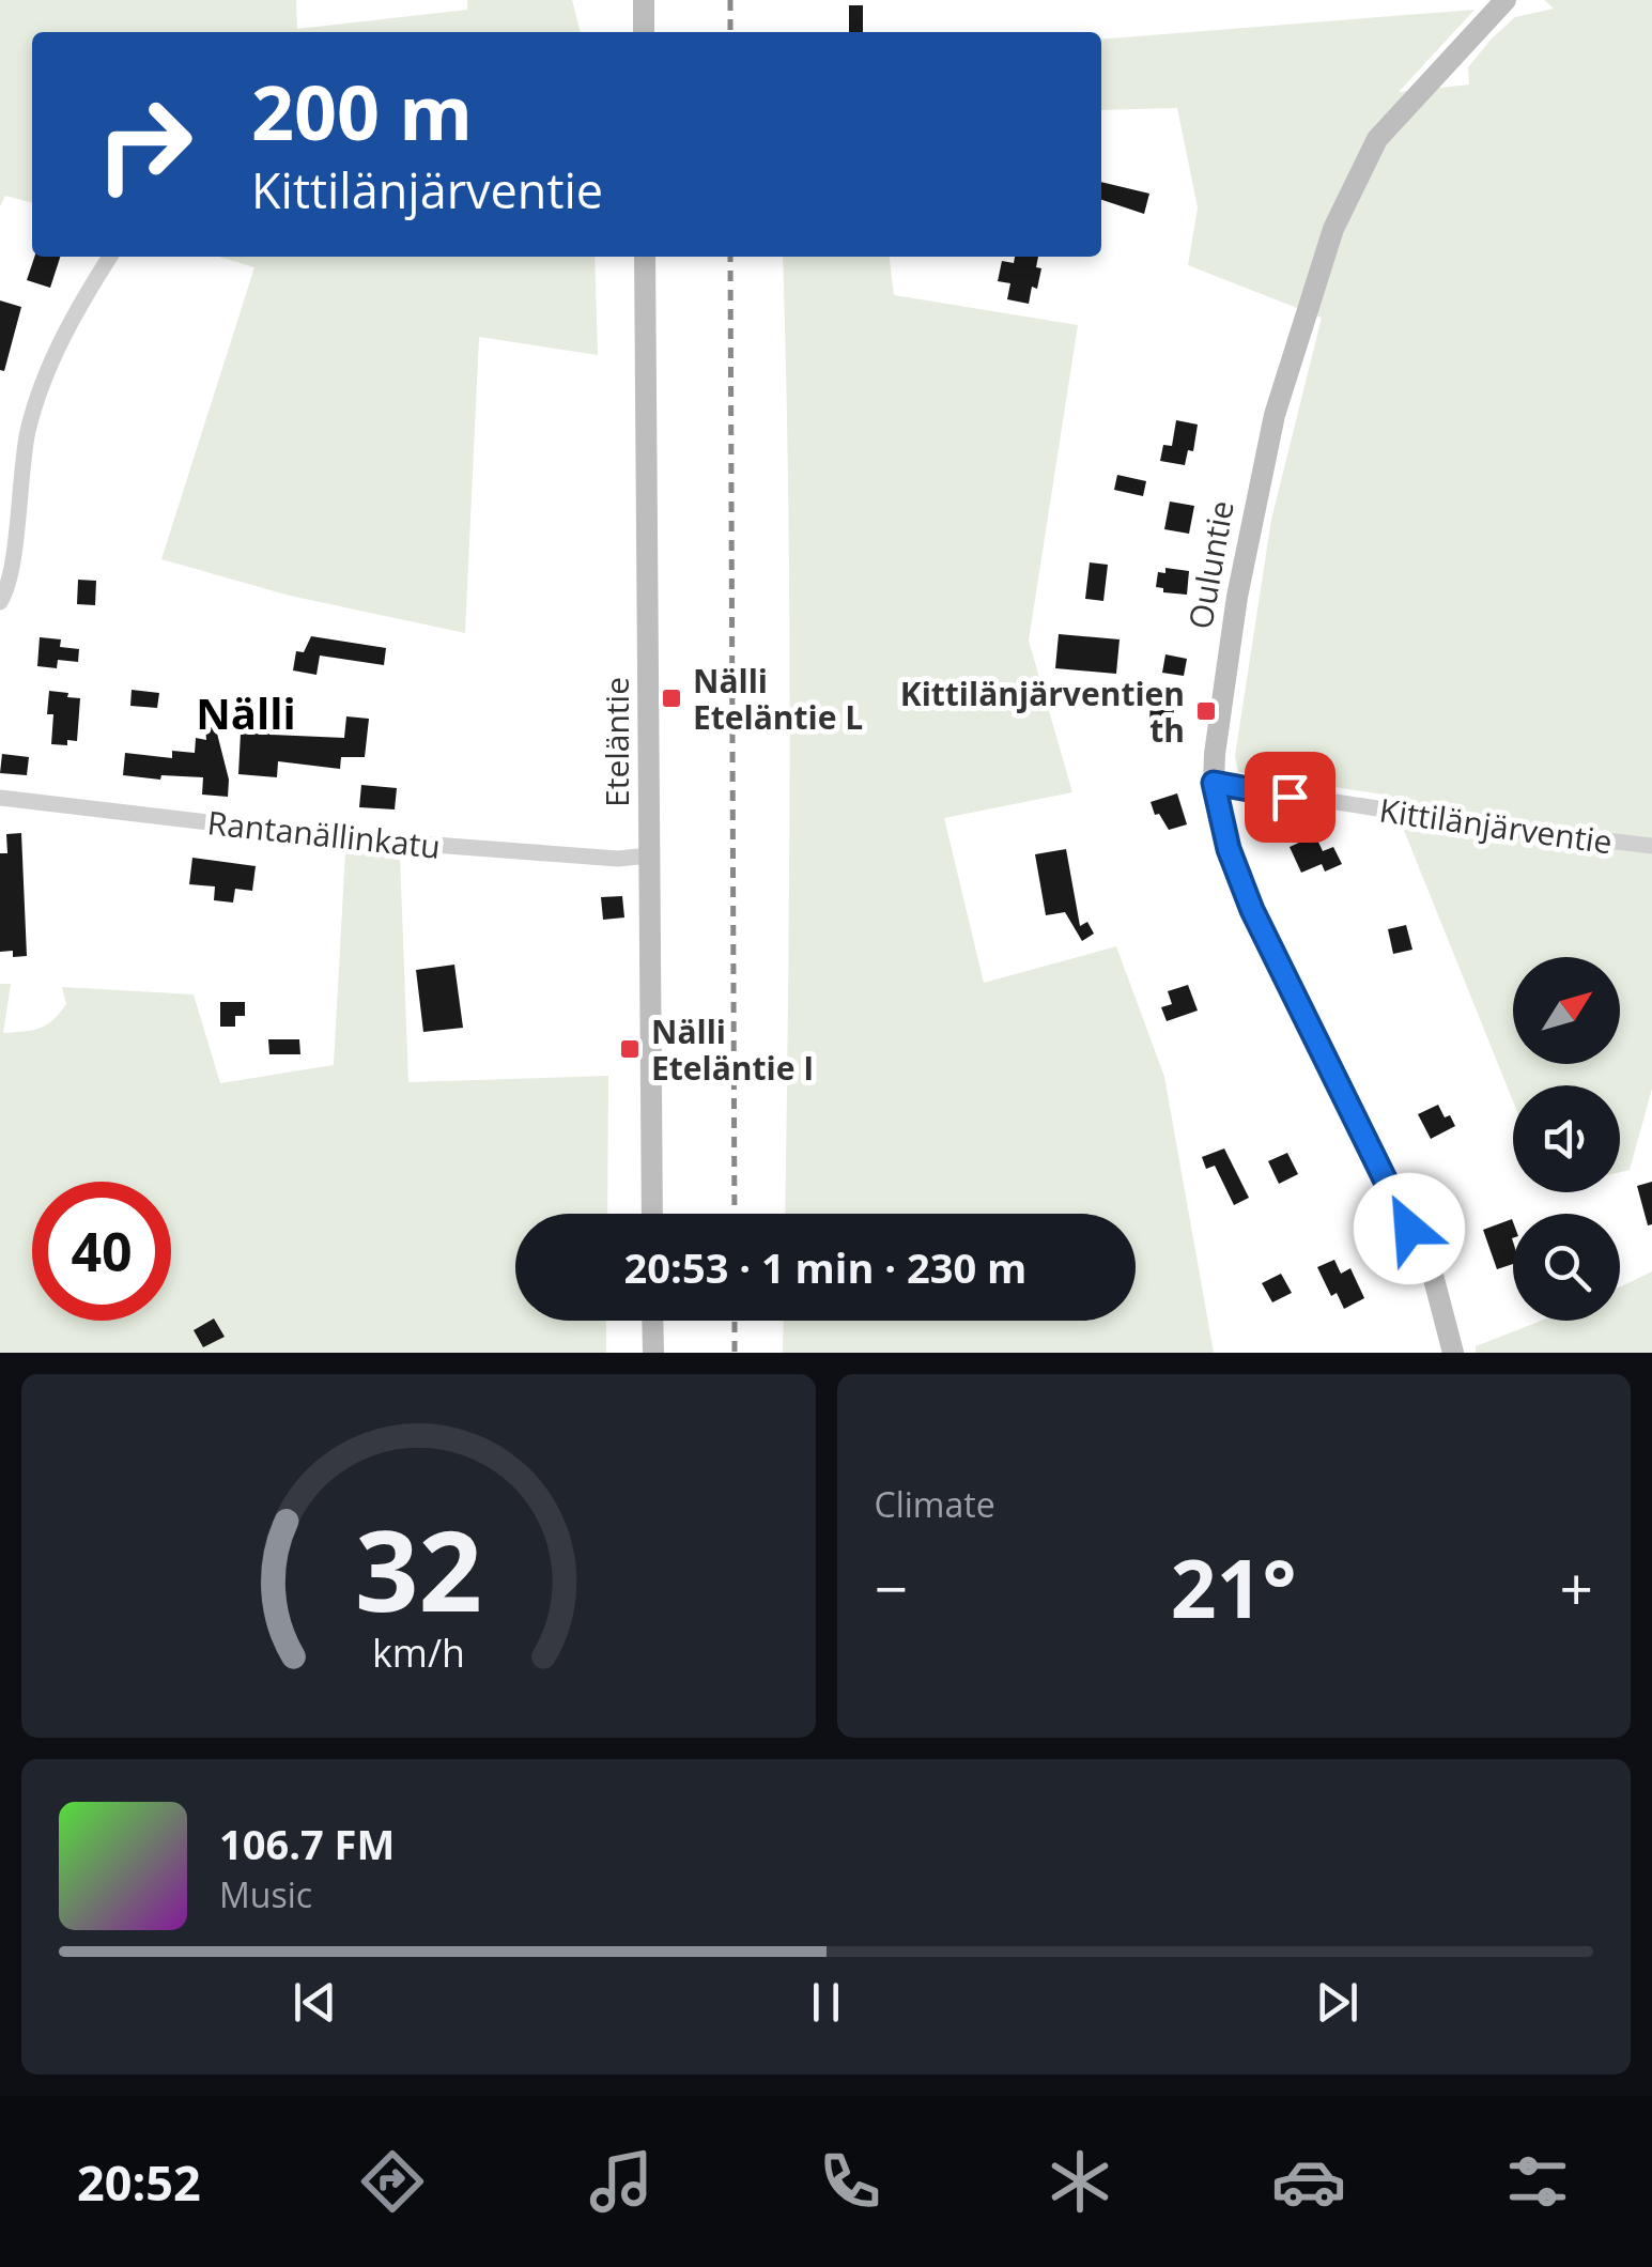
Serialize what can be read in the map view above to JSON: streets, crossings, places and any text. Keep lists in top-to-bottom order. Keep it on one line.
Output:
{"streets":{"street":["Ouluntie","Eteläntie","Kittilänjärventie","Rantanällinkatu"]},"crossings":[["Ouluntie","Kittilänjärventie"],["Eteläntie","Rantanällinkatu"]],"districts":["Nälli"],"places":{"transit":["Nälli Eteläntie L","Kittilänjärventien th","Nälli Eteläntie I"]},"north":"top right","page":{"turn":["200 m","Kittilänjärventie"],"limit":"40","trip":"20:53 · 1 min · 230 m","tile":"Climate","heat":["−","21°","+"],"song":["106.7 FM","Music"],"tabs":"20:52","gauge":["32","km/h"]}}
